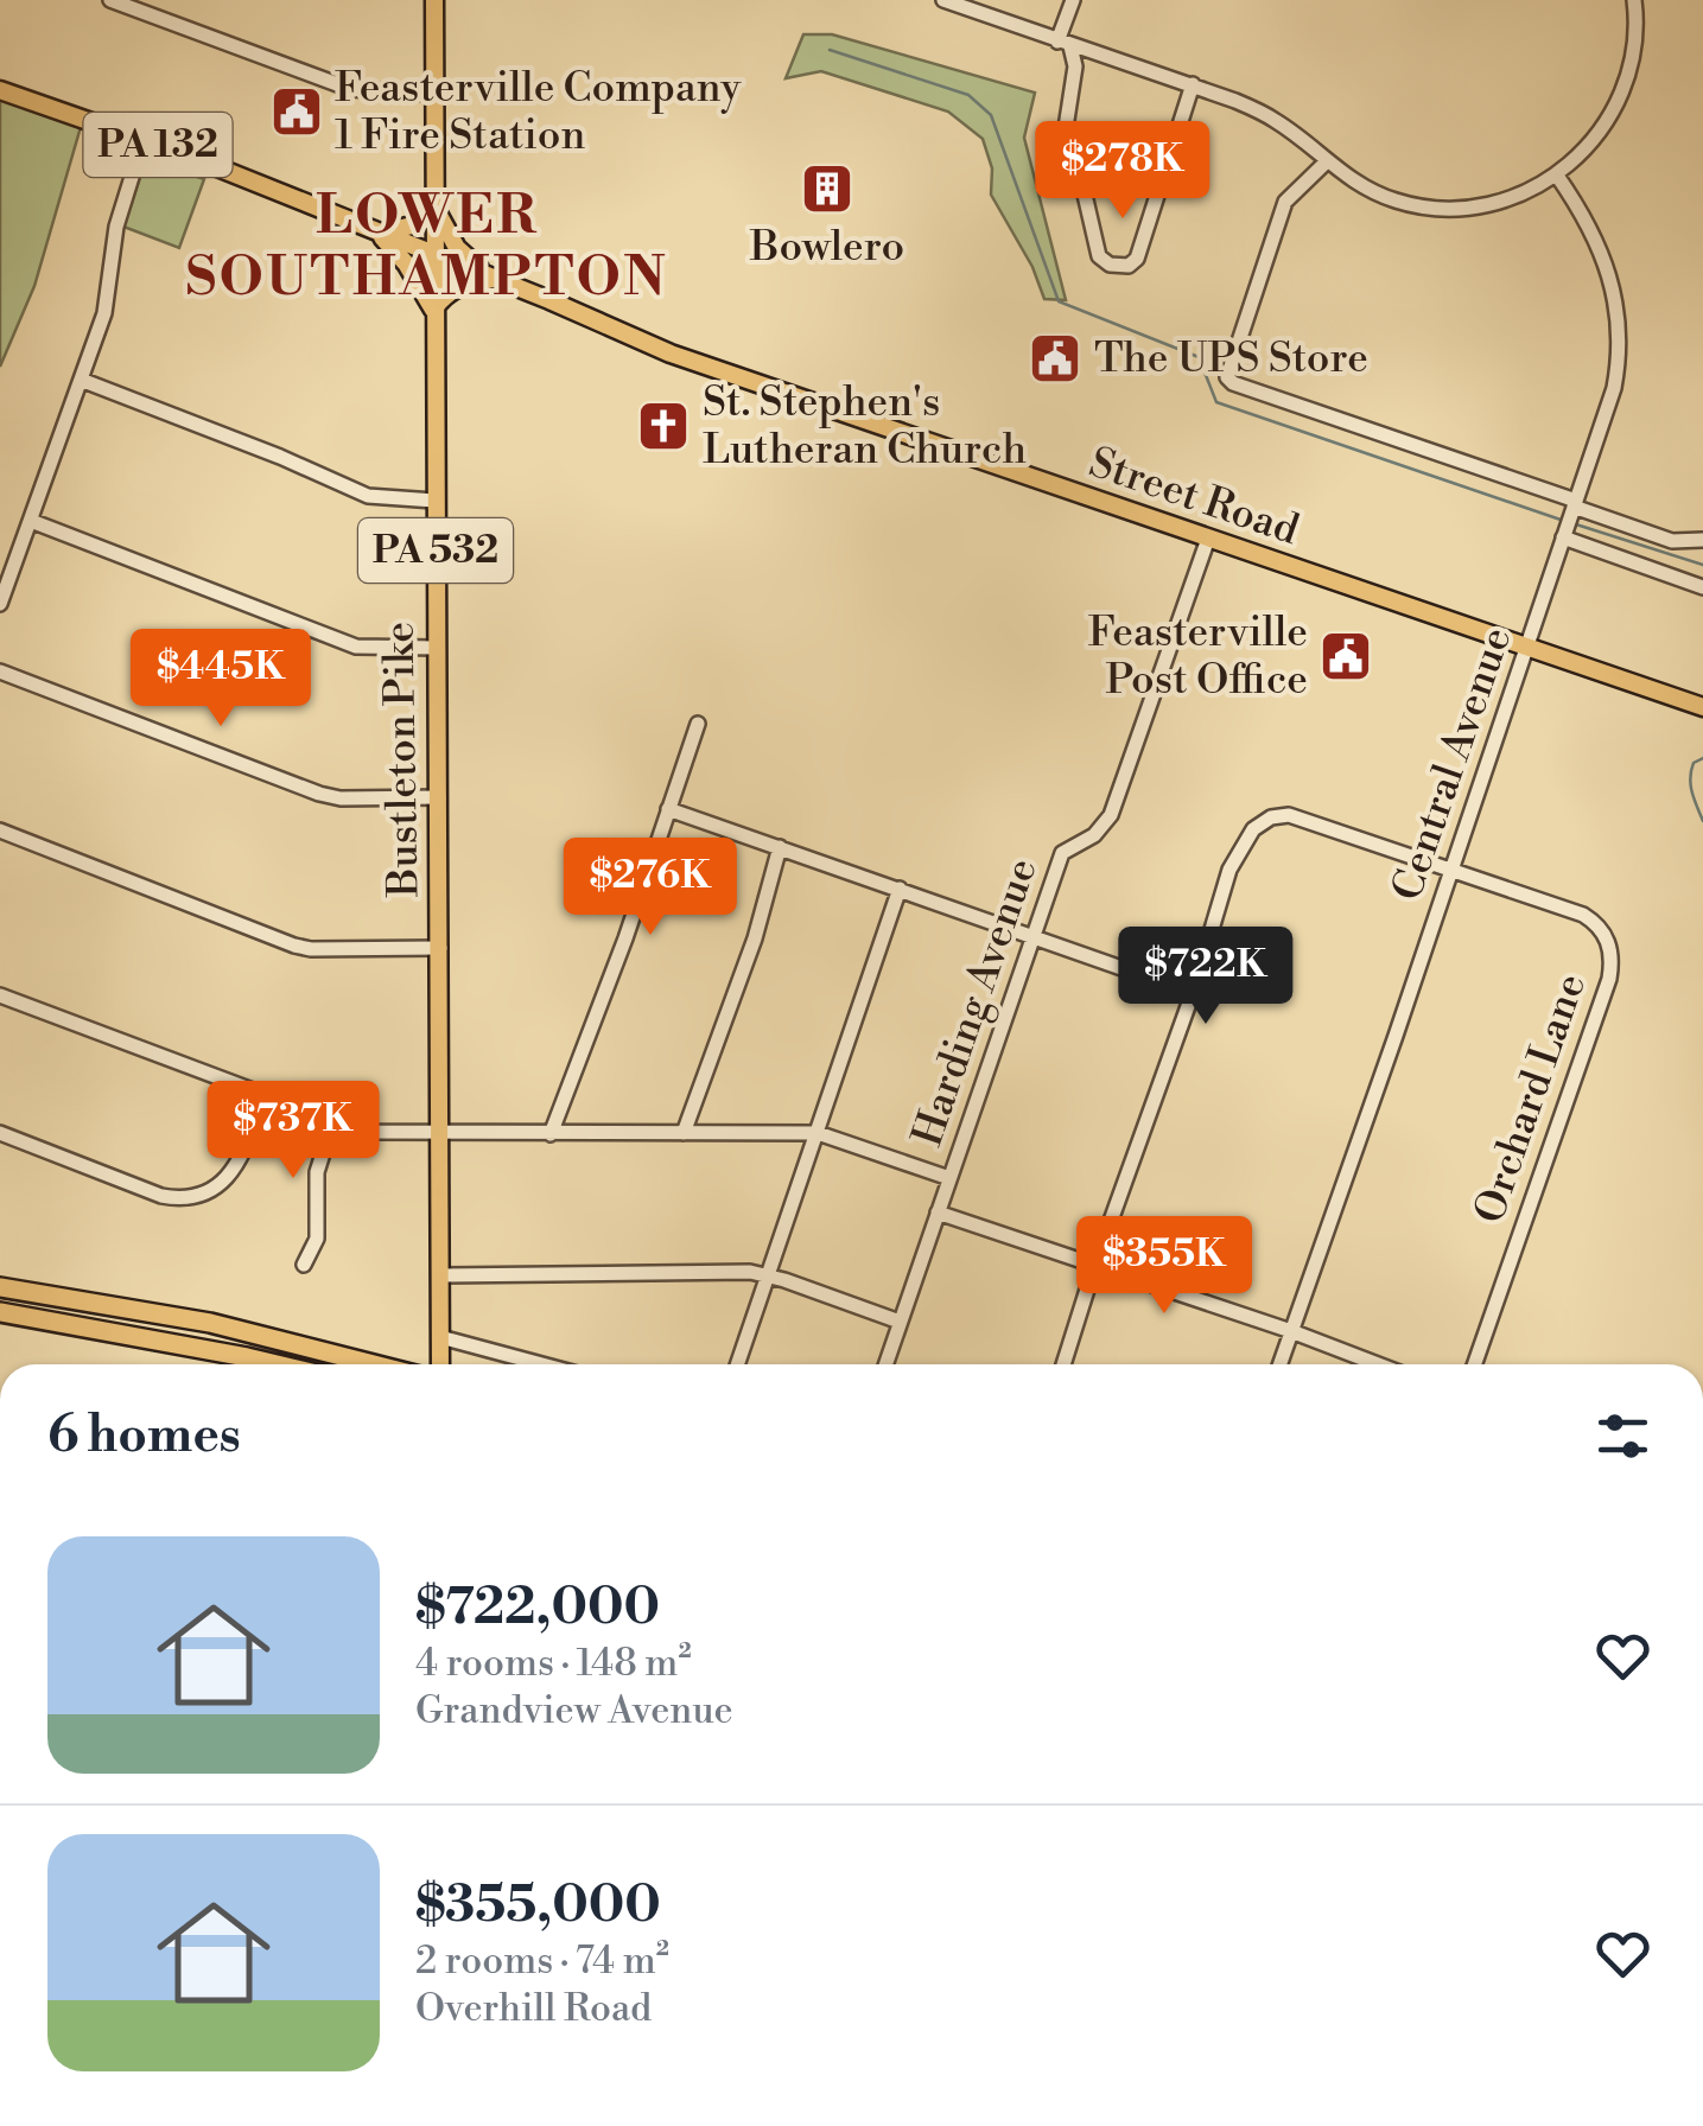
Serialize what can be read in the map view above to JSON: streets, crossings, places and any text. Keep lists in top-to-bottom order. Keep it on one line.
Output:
{"streets":{"main road":["PA 132","Street Road","PA 532","Bustleton Pike"],"street":["Central Avenue","Harding Avenue","Orchard Lane"]},"crossings":[["Street Road","Bustleton Pike"],["Street Road","Central Avenue"],["Street Road","Harding Avenue"],["Central Avenue","Orchard Lane"]],"districts":["LOWER SOUTHAMPTON"],"places":{"public building":["Feasterville Company 1 Fire Station","The UPS Store","Feasterville Post Office"],"building":["Bowlero"],"church":["St. Stephen's Lutheran Church"]},"page":{"price":["$278K","$445K","$276K","$722K","$737K","$355K"],"heading":"6 homes","list":[{"name":"$722,000","note":"4 rooms · 148 m² · Grandview Avenue"},{"name":"$355,000","note":"2 rooms · 74 m² · Overhill Road"}]}}
